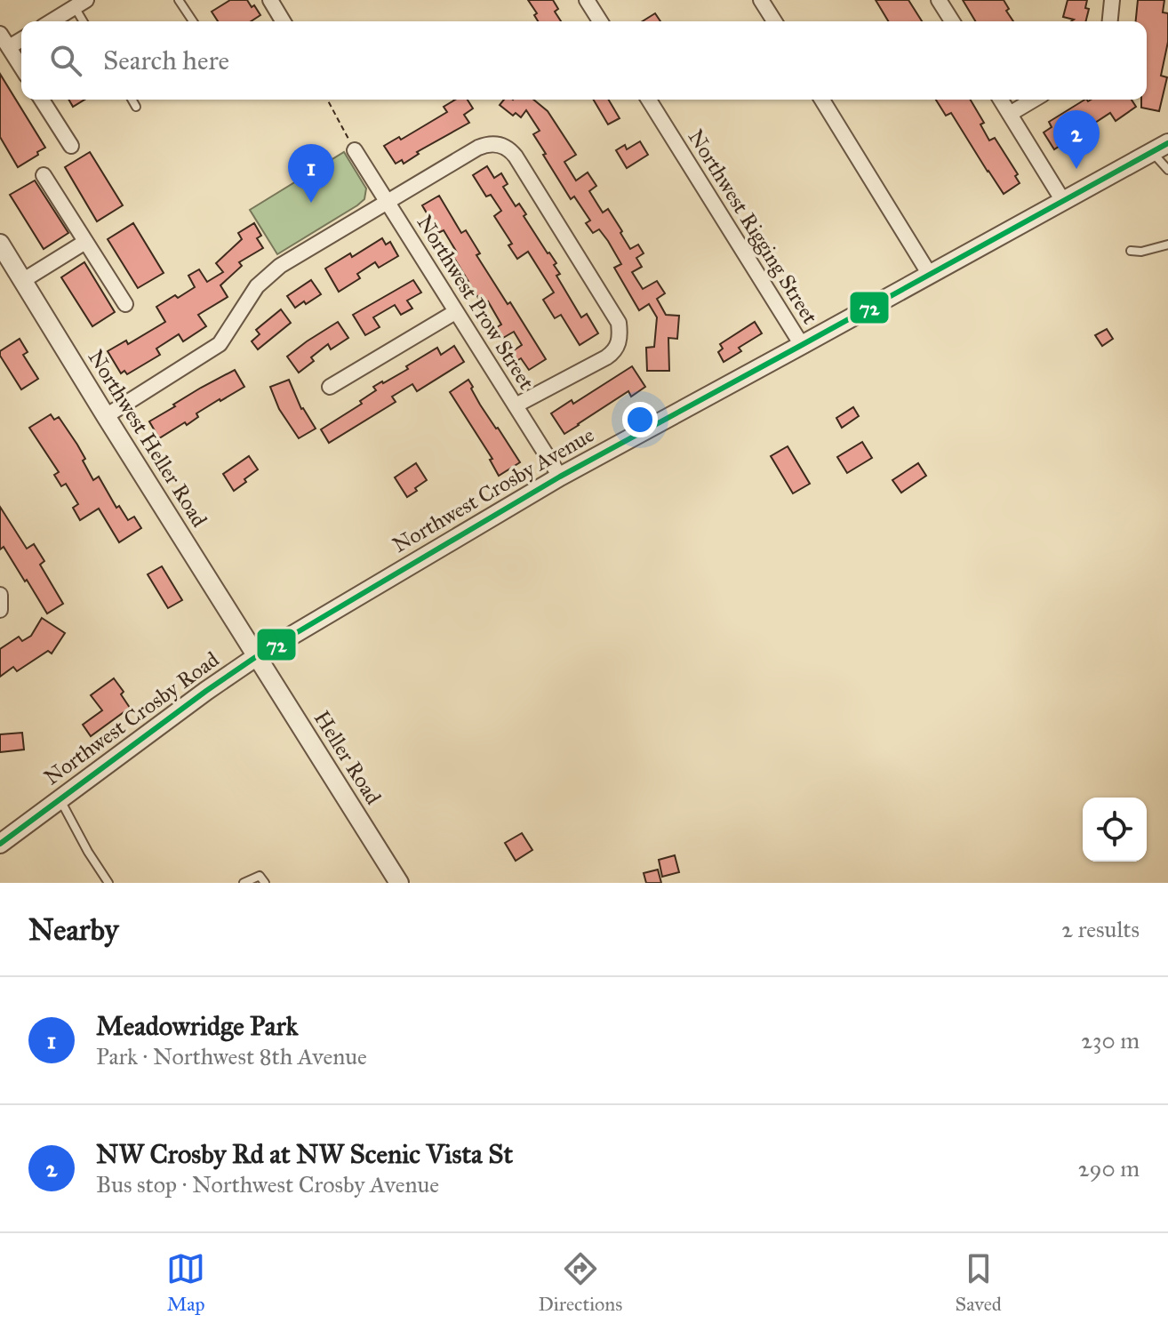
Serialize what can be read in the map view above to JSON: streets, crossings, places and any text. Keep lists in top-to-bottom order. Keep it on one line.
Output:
{"streets":{"street":["Northwest Rigging Street","Northwest Prow Street","Northwest Heller Road","Northwest Crosby Avenue","Northwest Crosby Road","Heller Road"]},"crossings":[["Northwest Rigging Street","Northwest Crosby Avenue"],["Northwest Prow Street","Northwest Crosby Avenue"],["Northwest Heller Road","Northwest Crosby Avenue"],["Northwest Heller Road","Northwest Crosby Road"],["Northwest Heller Road","Heller Road"],["Northwest Crosby Avenue","Northwest Crosby Road"],["Northwest Crosby Avenue","Heller Road"],["Northwest Crosby Road","Heller Road"]],"lines":["transit line 72"],"page":{"search":"Search here","pins":["2","1"],"heading":["Nearby","2 results"],"list":[{"mark":"1","name":"Meadowridge Park","note":"Park · Northwest 8th Avenue","value":"230 m"},{"mark":"2","name":"NW Crosby Rd at NW Scenic Vista St","note":"Bus stop · Northwest Crosby Avenue","value":"290 m"}],"nav":["Map","Directions","Saved"]}}
